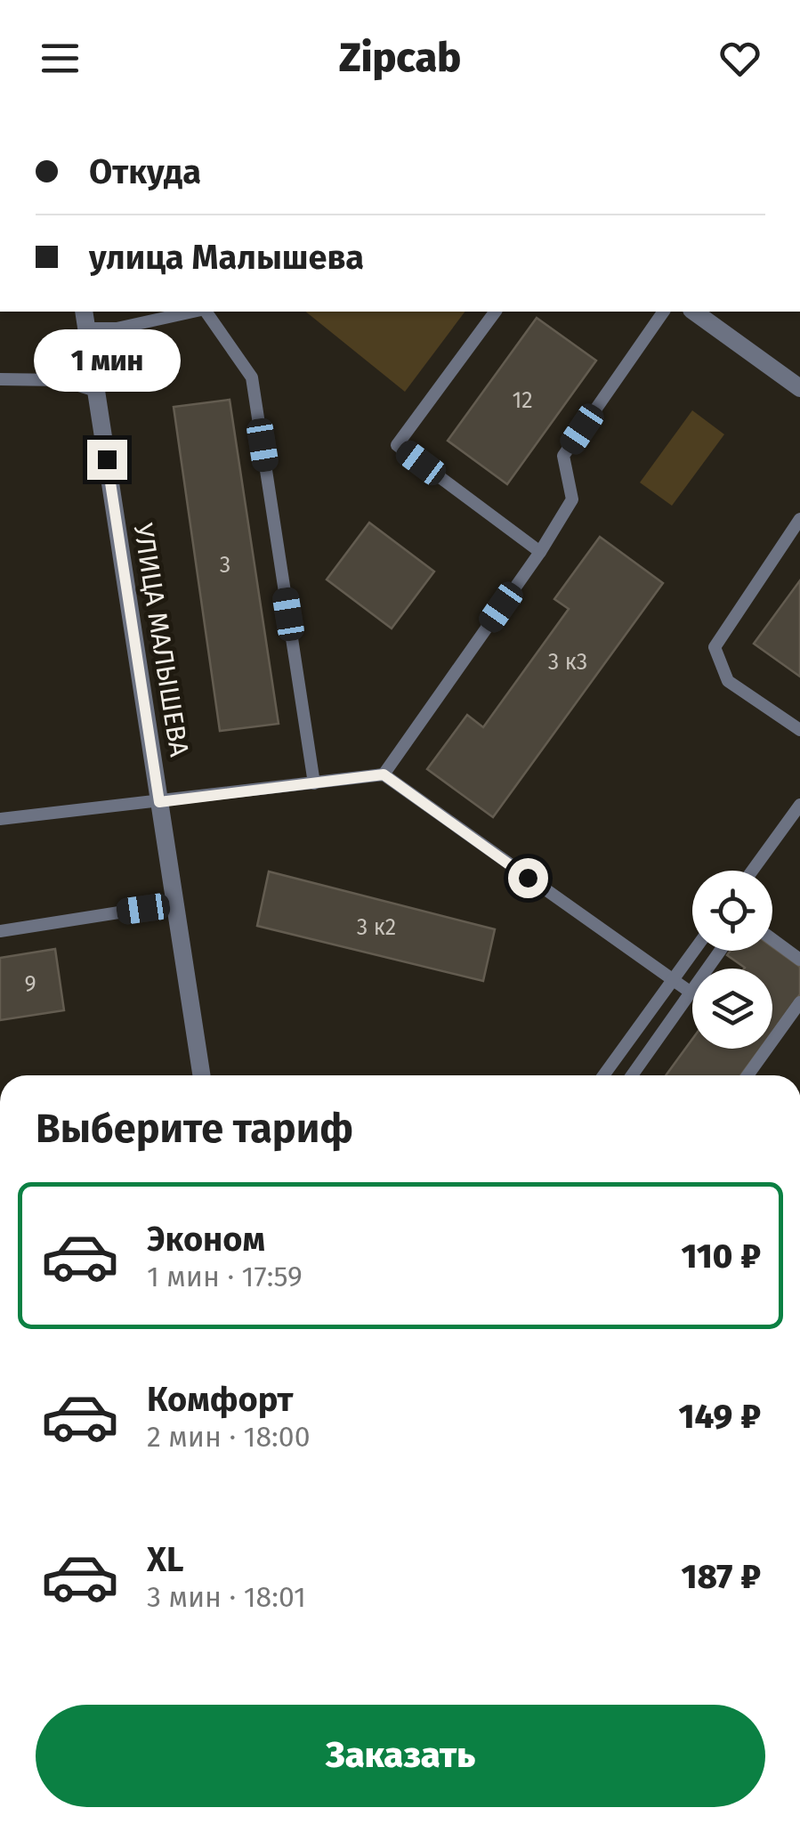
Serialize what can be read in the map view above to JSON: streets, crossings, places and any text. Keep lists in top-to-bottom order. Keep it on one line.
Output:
{"streets":{"street":["УЛИЦА МАЛЫШЕВА"]},"house_numbers":["12","3","3 к3","3 к2","9"],"page":{"header":"Zipcab","banner":["Откуда","улица Малышева"],"bubble":"1 мин","heading":"Выберите тариф","list":[{"name":"Эконом","note":"1 мин · 17:59","value":"110 ₽"},{"name":"Комфорт","note":"2 мин · 18:00","value":"149 ₽"},{"name":"XL","note":"3 мин · 18:01","value":"187 ₽"}],"buttons":"Заказать"}}
